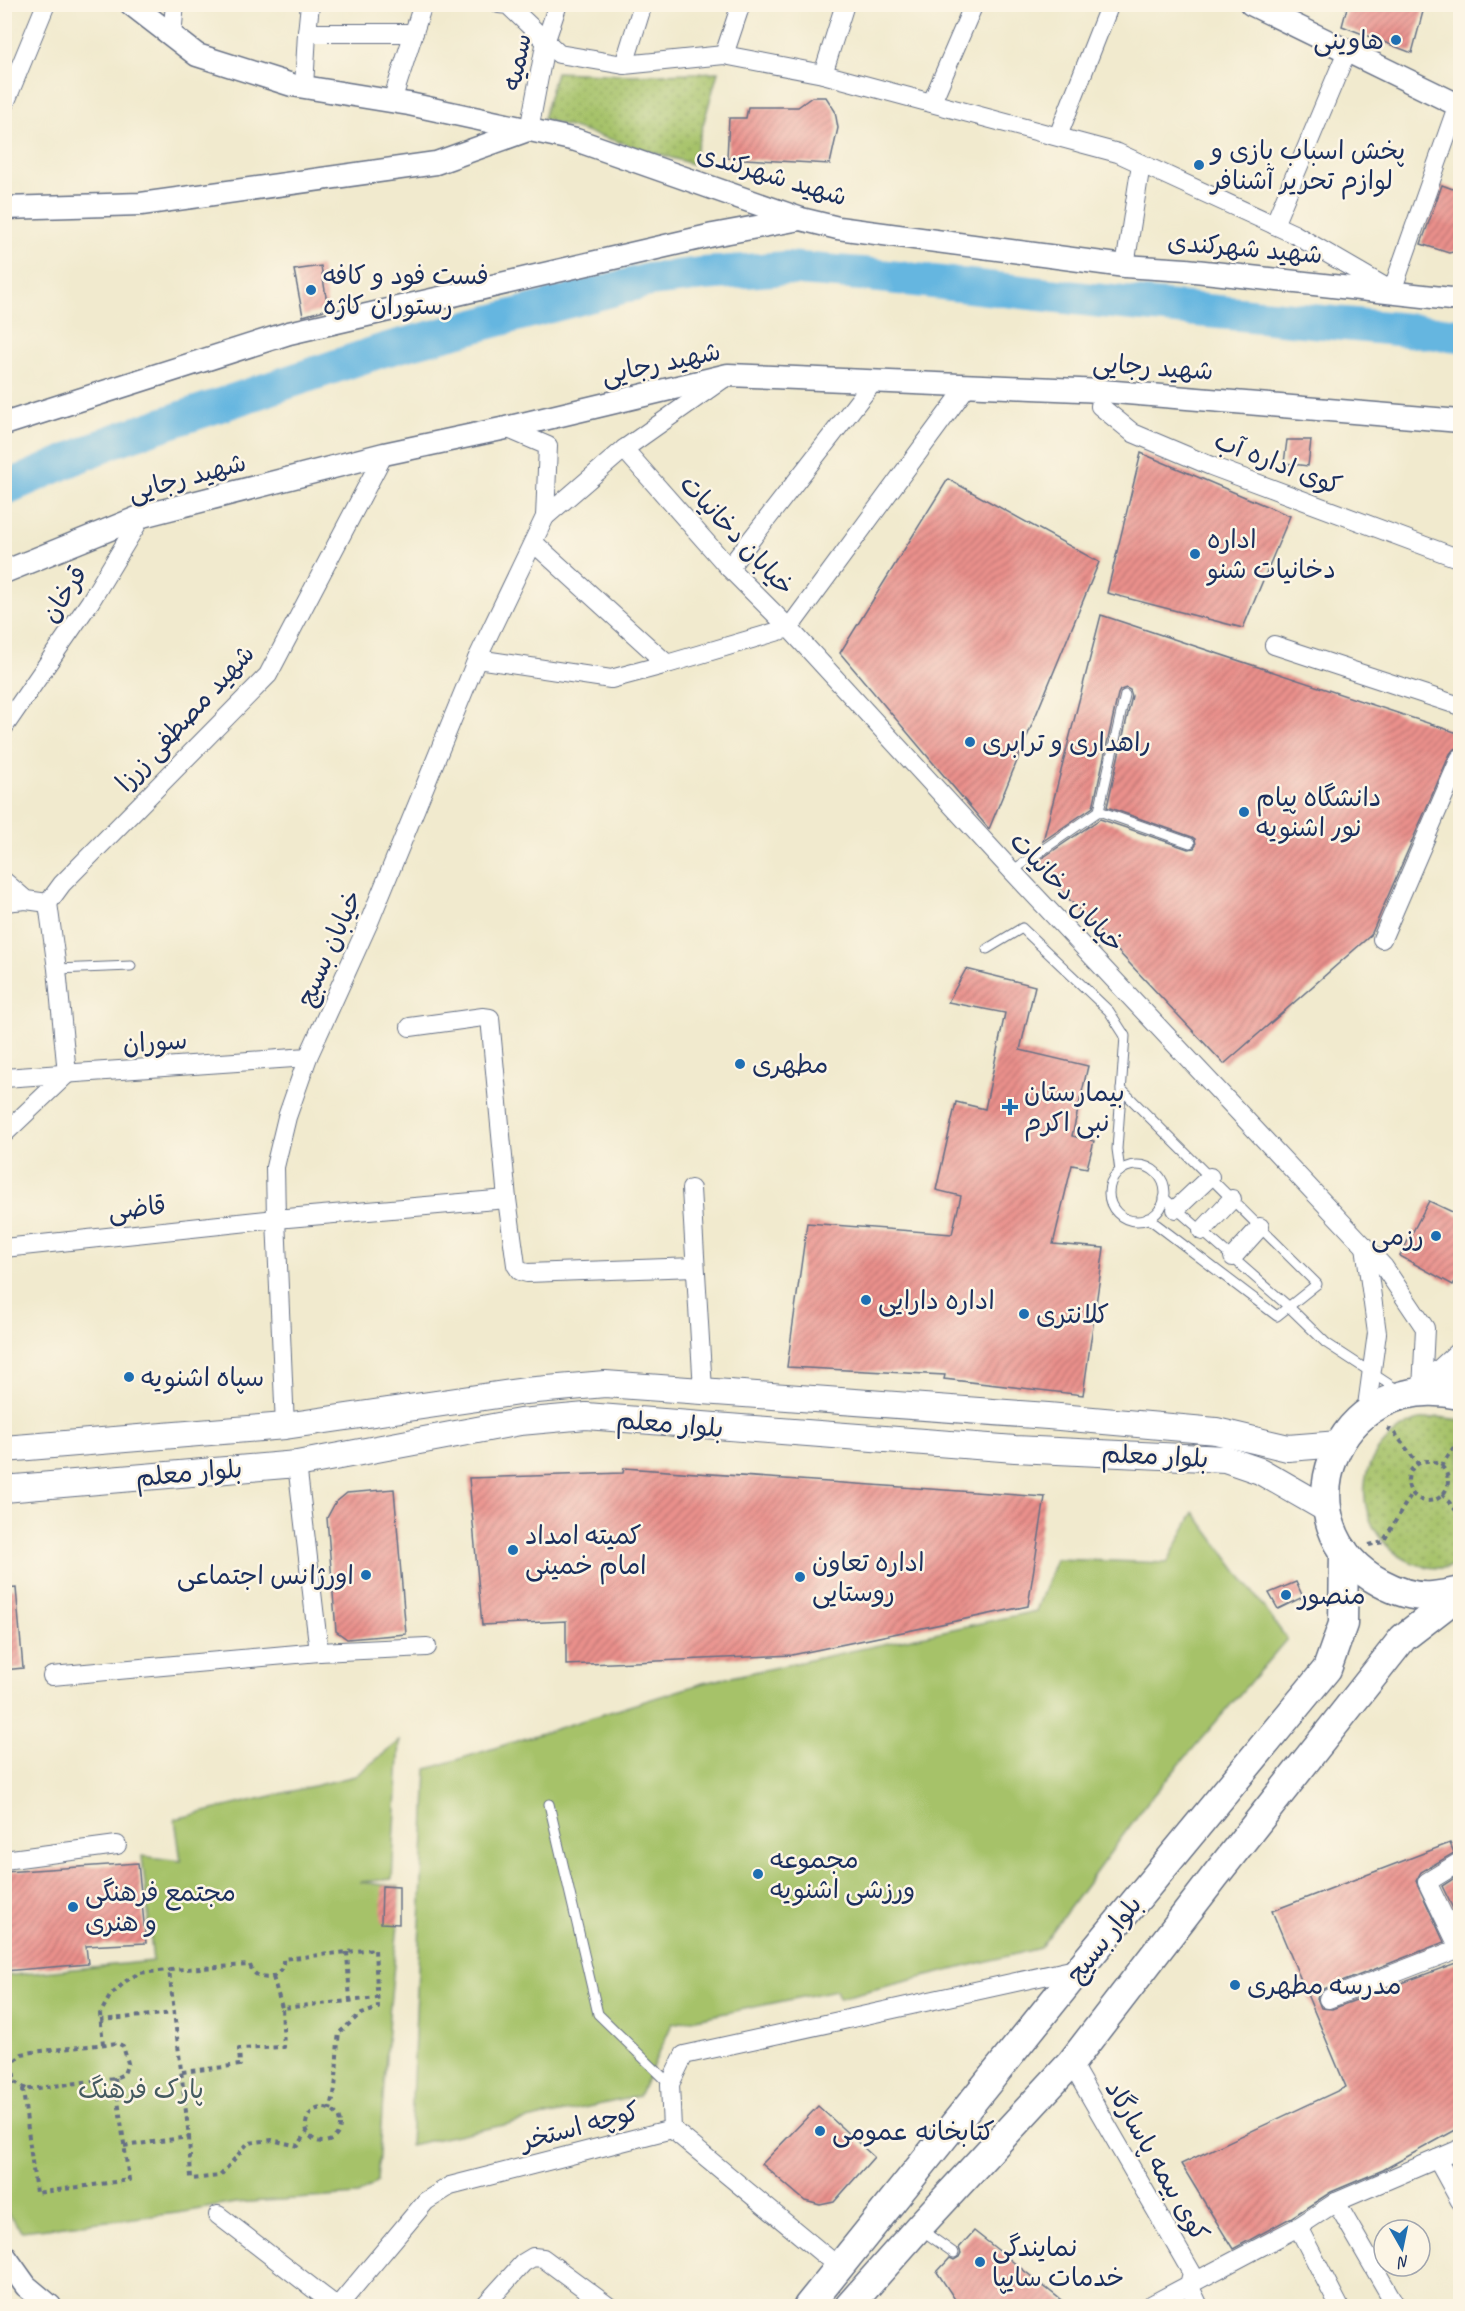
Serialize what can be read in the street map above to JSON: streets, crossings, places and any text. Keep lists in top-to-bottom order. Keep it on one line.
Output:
{"streets":{"main road":["بلوار معلم","بلوار بسیج"],"street":["سمیه","شهید شهرکندی","شهید رجایی","کوی اداره آب","خیابان دخانیات","قرخان","شهید مصطفی زرزا","خیابان بسبچ","سوران","قاضی","کوچه استخر","کوی بیمه پاسارگاد"]},"crossings":[["سمیه","شهید شهرکندی"],["شهید رجایی","کوی اداره آب"],["شهید رجایی","قرخان"],["شهید رجایی","شهید مصطفی زرزا"],["خیابان بسبچ","سوران"],["خیابان بسبچ","قاضی"],["خیابان بسبچ","بلوار معلم"],["بلوار بسیج","کوچه استخر"],["بلوار بسیج","کوی بیمه پاسارگاد"]],"parks":["پارک فرهنگ"],"places":{"other":["هاوینی","پخش اسباب بازی و لوازم تحریر آشنافر","فست فود و کافه رستوران کاژه","اداره دخانیات شنو","راهداری و ترابری","دانشگاه پیام نور اشنویه","مطهری","رزمی","اداره دارایی","کلانتری","سپاه اشنویه","کمیته امداد امام خمینی","اورژانس اجتماعی","اداره تعاون روستایی","منصور","مجموعه ورزشی اشنویه","مجتمع فرهنگی و هنری","مدرسه مطهری","کتابخانه عمومی","نمایندگی خدمات سایپا"],"health":["بیمارستان نبی اکرم"]},"north":"bottom"}
